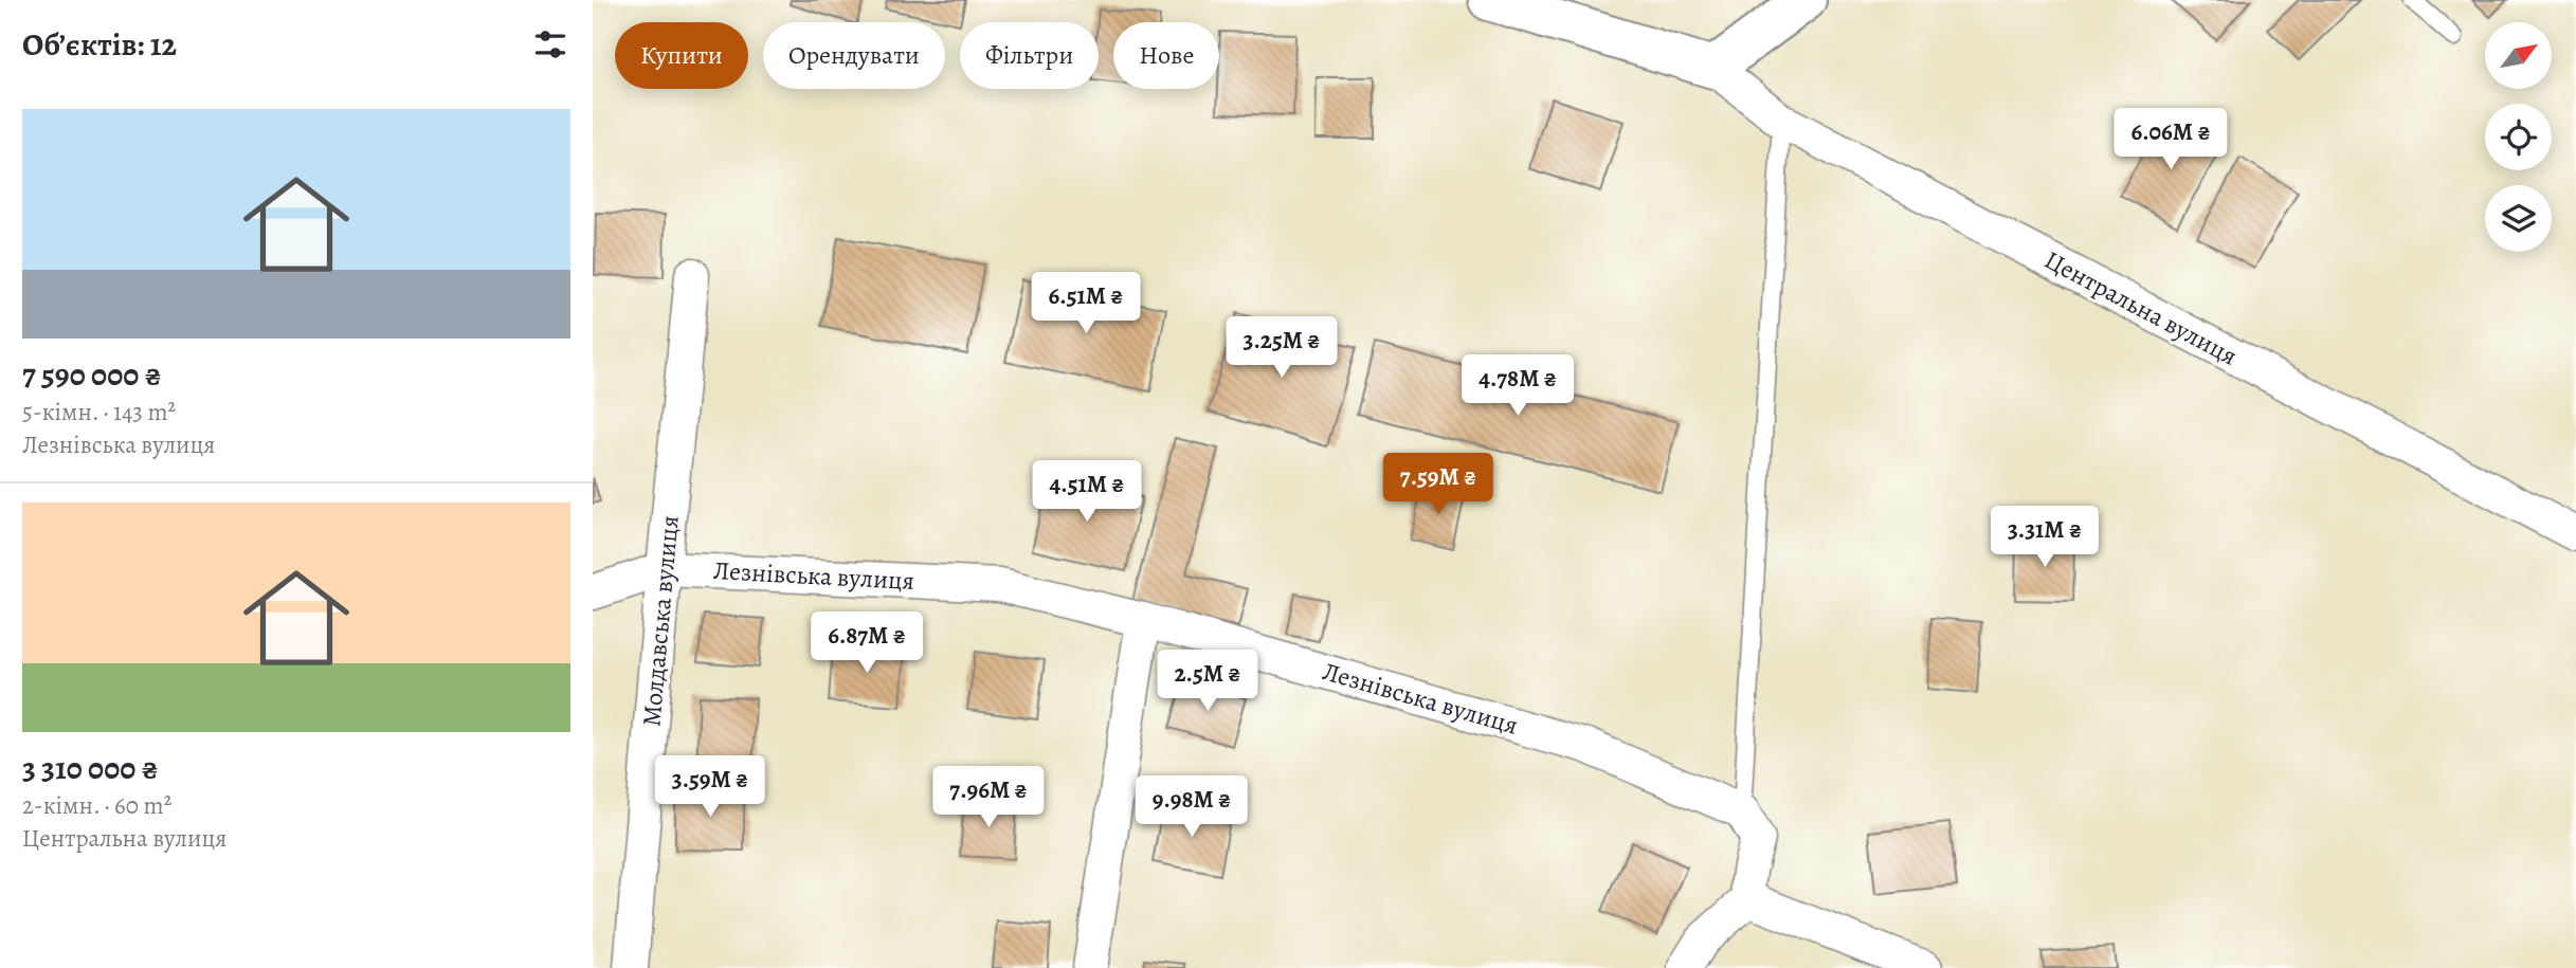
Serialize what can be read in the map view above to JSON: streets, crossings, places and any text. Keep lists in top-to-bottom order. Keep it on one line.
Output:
{"streets":{"street":["Центральна вулиця","Лезнівська вулиця","Молдавська вулиця"]},"crossings":[["Лезнівська вулиця","Молдавська вулиця"]],"north":"top right","page":{"heading":"Об’єктів: 12","chip":["Купити","Орендувати","Фільтри","Нове"],"list":[{"name":"7 590 000 ₴","note":"5-кімн. · 143 m² · Лезнівська вулиця"},{"name":"3 310 000 ₴","note":"2-кімн. · 60 m² · Центральна вулиця"}],"price":["6.06M ₴","6.51M ₴","3.25M ₴","4.78M ₴","7.59M ₴","4.51M ₴","3.31M ₴","6.87M ₴","2.5M ₴","3.59M ₴","7.96M ₴","9.98M ₴"]}}
